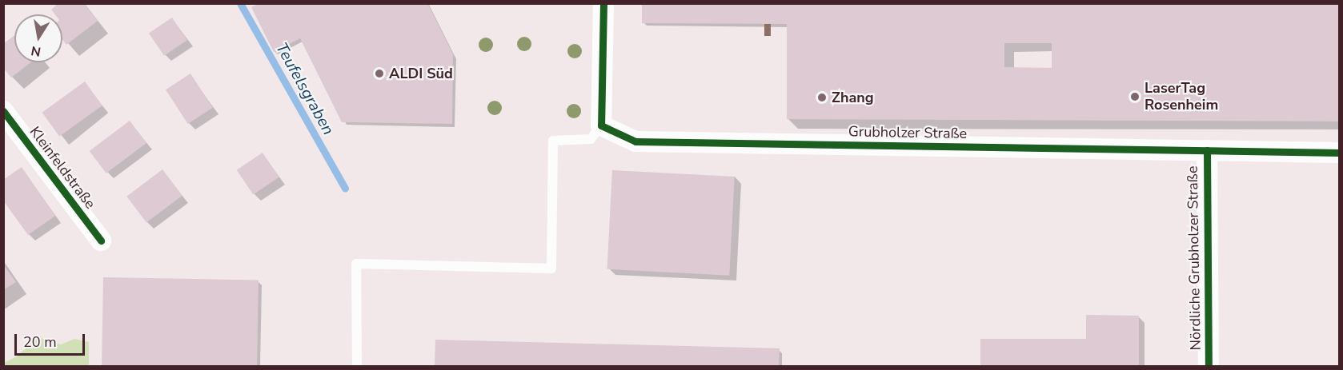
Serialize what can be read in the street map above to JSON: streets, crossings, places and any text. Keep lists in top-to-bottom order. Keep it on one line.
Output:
{"streets":{"street":["Grubholzer Straße","Kleinfeldstraße","Nördliche Grubholzer Straße"]},"crossings":[["Grubholzer Straße","Nördliche Grubholzer Straße"]],"water":["Teufelsgraben"],"places":["ALDI Süd","LaserTag Rosenheim","Zhang"],"scale_bar":"20 m","north":"bottom"}
